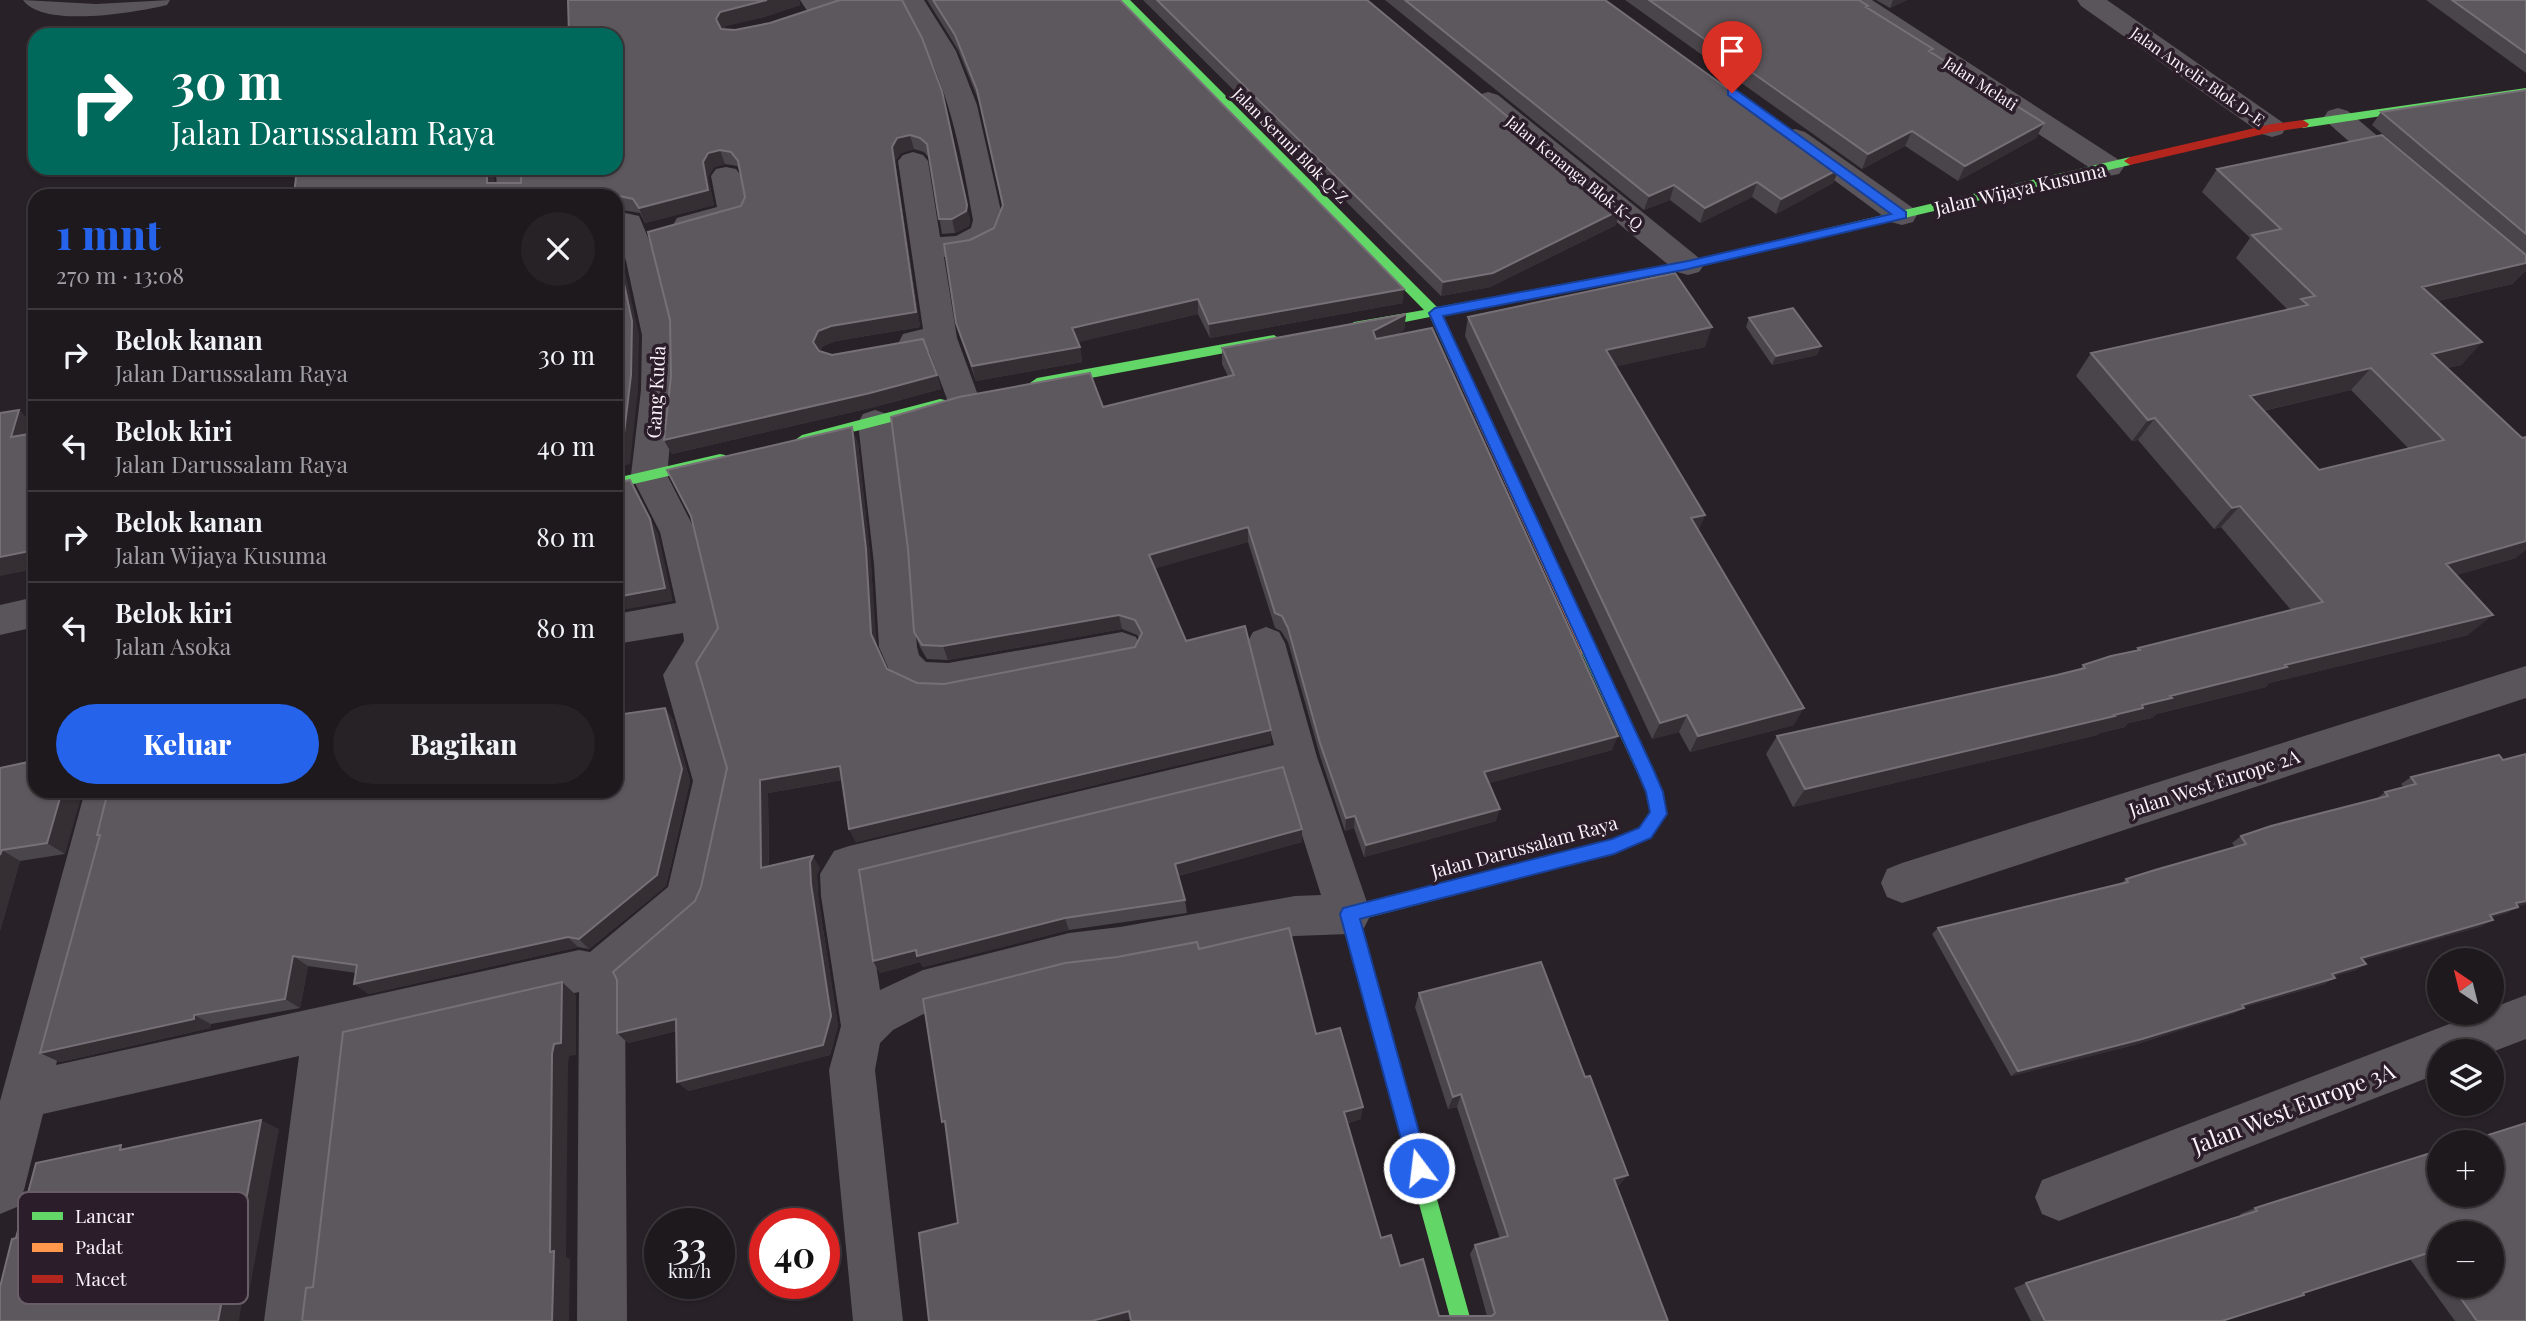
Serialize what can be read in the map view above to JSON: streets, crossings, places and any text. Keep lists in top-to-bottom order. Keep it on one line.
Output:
{"streets":{"street":["Jalan Anyelir Blok D-E","Jalan Melati","Jalan Seruni Blok Q-Z","Jalan Kenanga Blok K-Q","Jalan Wijaya Kusuma","Gang Kuda","Jalan West Europe 2A","Jalan Darussalam Raya","Jalan West Europe 3A"]},"crossings":[["Jalan Anyelir Blok D-E","Jalan Wijaya Kusuma"],["Jalan Melati","Jalan Wijaya Kusuma"],["Jalan Seruni Blok Q-Z","Jalan Wijaya Kusuma"],["Jalan Seruni Blok Q-Z","Jalan Darussalam Raya"],["Jalan Kenanga Blok K-Q","Jalan Wijaya Kusuma"],["Jalan Wijaya Kusuma","Jalan Darussalam Raya"]],"legend":["Lancar","Padat","Macet"],"north":"top left","page":{"turn":["30 m","Jalan Darussalam Raya"],"heading":["1 mnt","270 m · 13:08"],"list":[{"name":"Belok kanan","note":"Jalan Darussalam Raya","value":"30 m"},{"name":"Belok kiri","note":"Jalan Darussalam Raya","value":"40 m"},{"name":"Belok kanan","note":"Jalan Wijaya Kusuma","value":"80 m"},{"name":"Belok kiri","note":"Jalan Asoka","value":"80 m"}],"buttons":["Keluar","Bagikan"],"map_buttons":["+","−"],"speed":"33 km/h","limit":"40"}}
